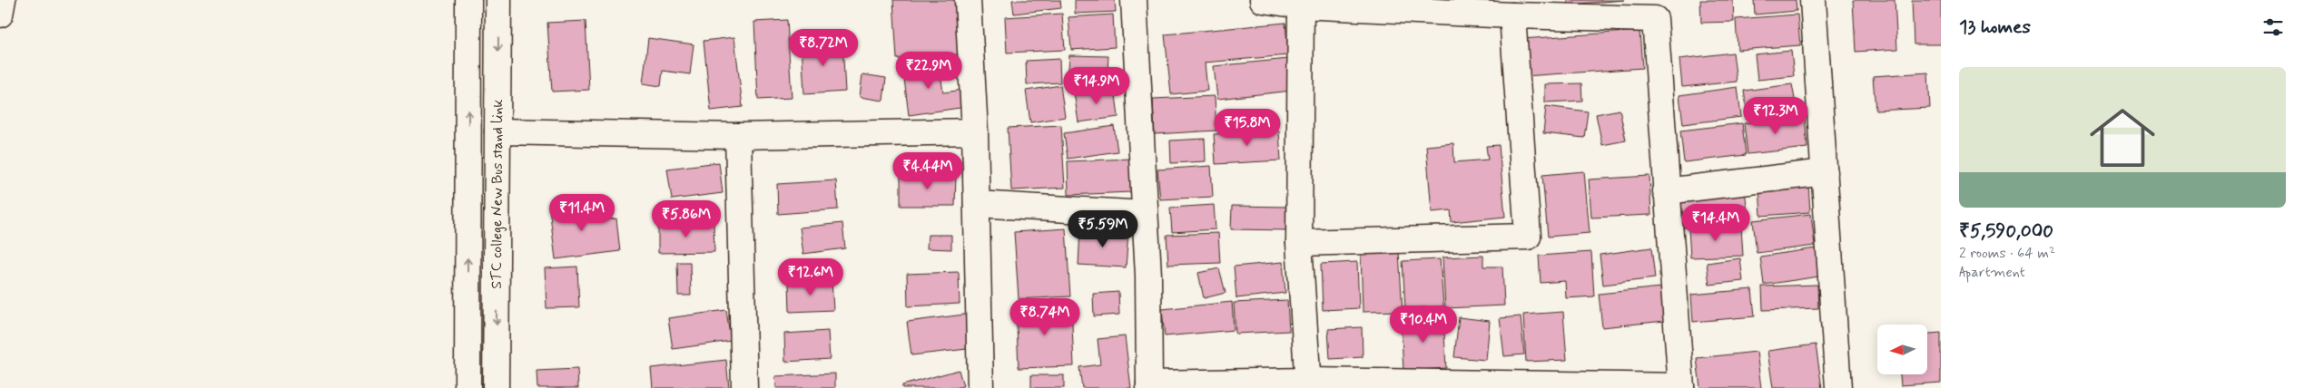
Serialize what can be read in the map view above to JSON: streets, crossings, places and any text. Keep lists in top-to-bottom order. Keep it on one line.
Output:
{"streets":{"street":["STC college New Bus stand link"]},"north":"left","page":{"heading":"13 homes","price":["₹8.72M","₹22.9M","₹14.9M","₹12.3M","₹15.8M","₹4.44M","₹11.4M","₹5.86M","₹14.4M","₹5.59M","₹12.6M","₹8.74M","₹10.4M"],"list":[{"name":"₹5,590,000","note":"2 rooms · 64 m² · Apartment"}]}}
